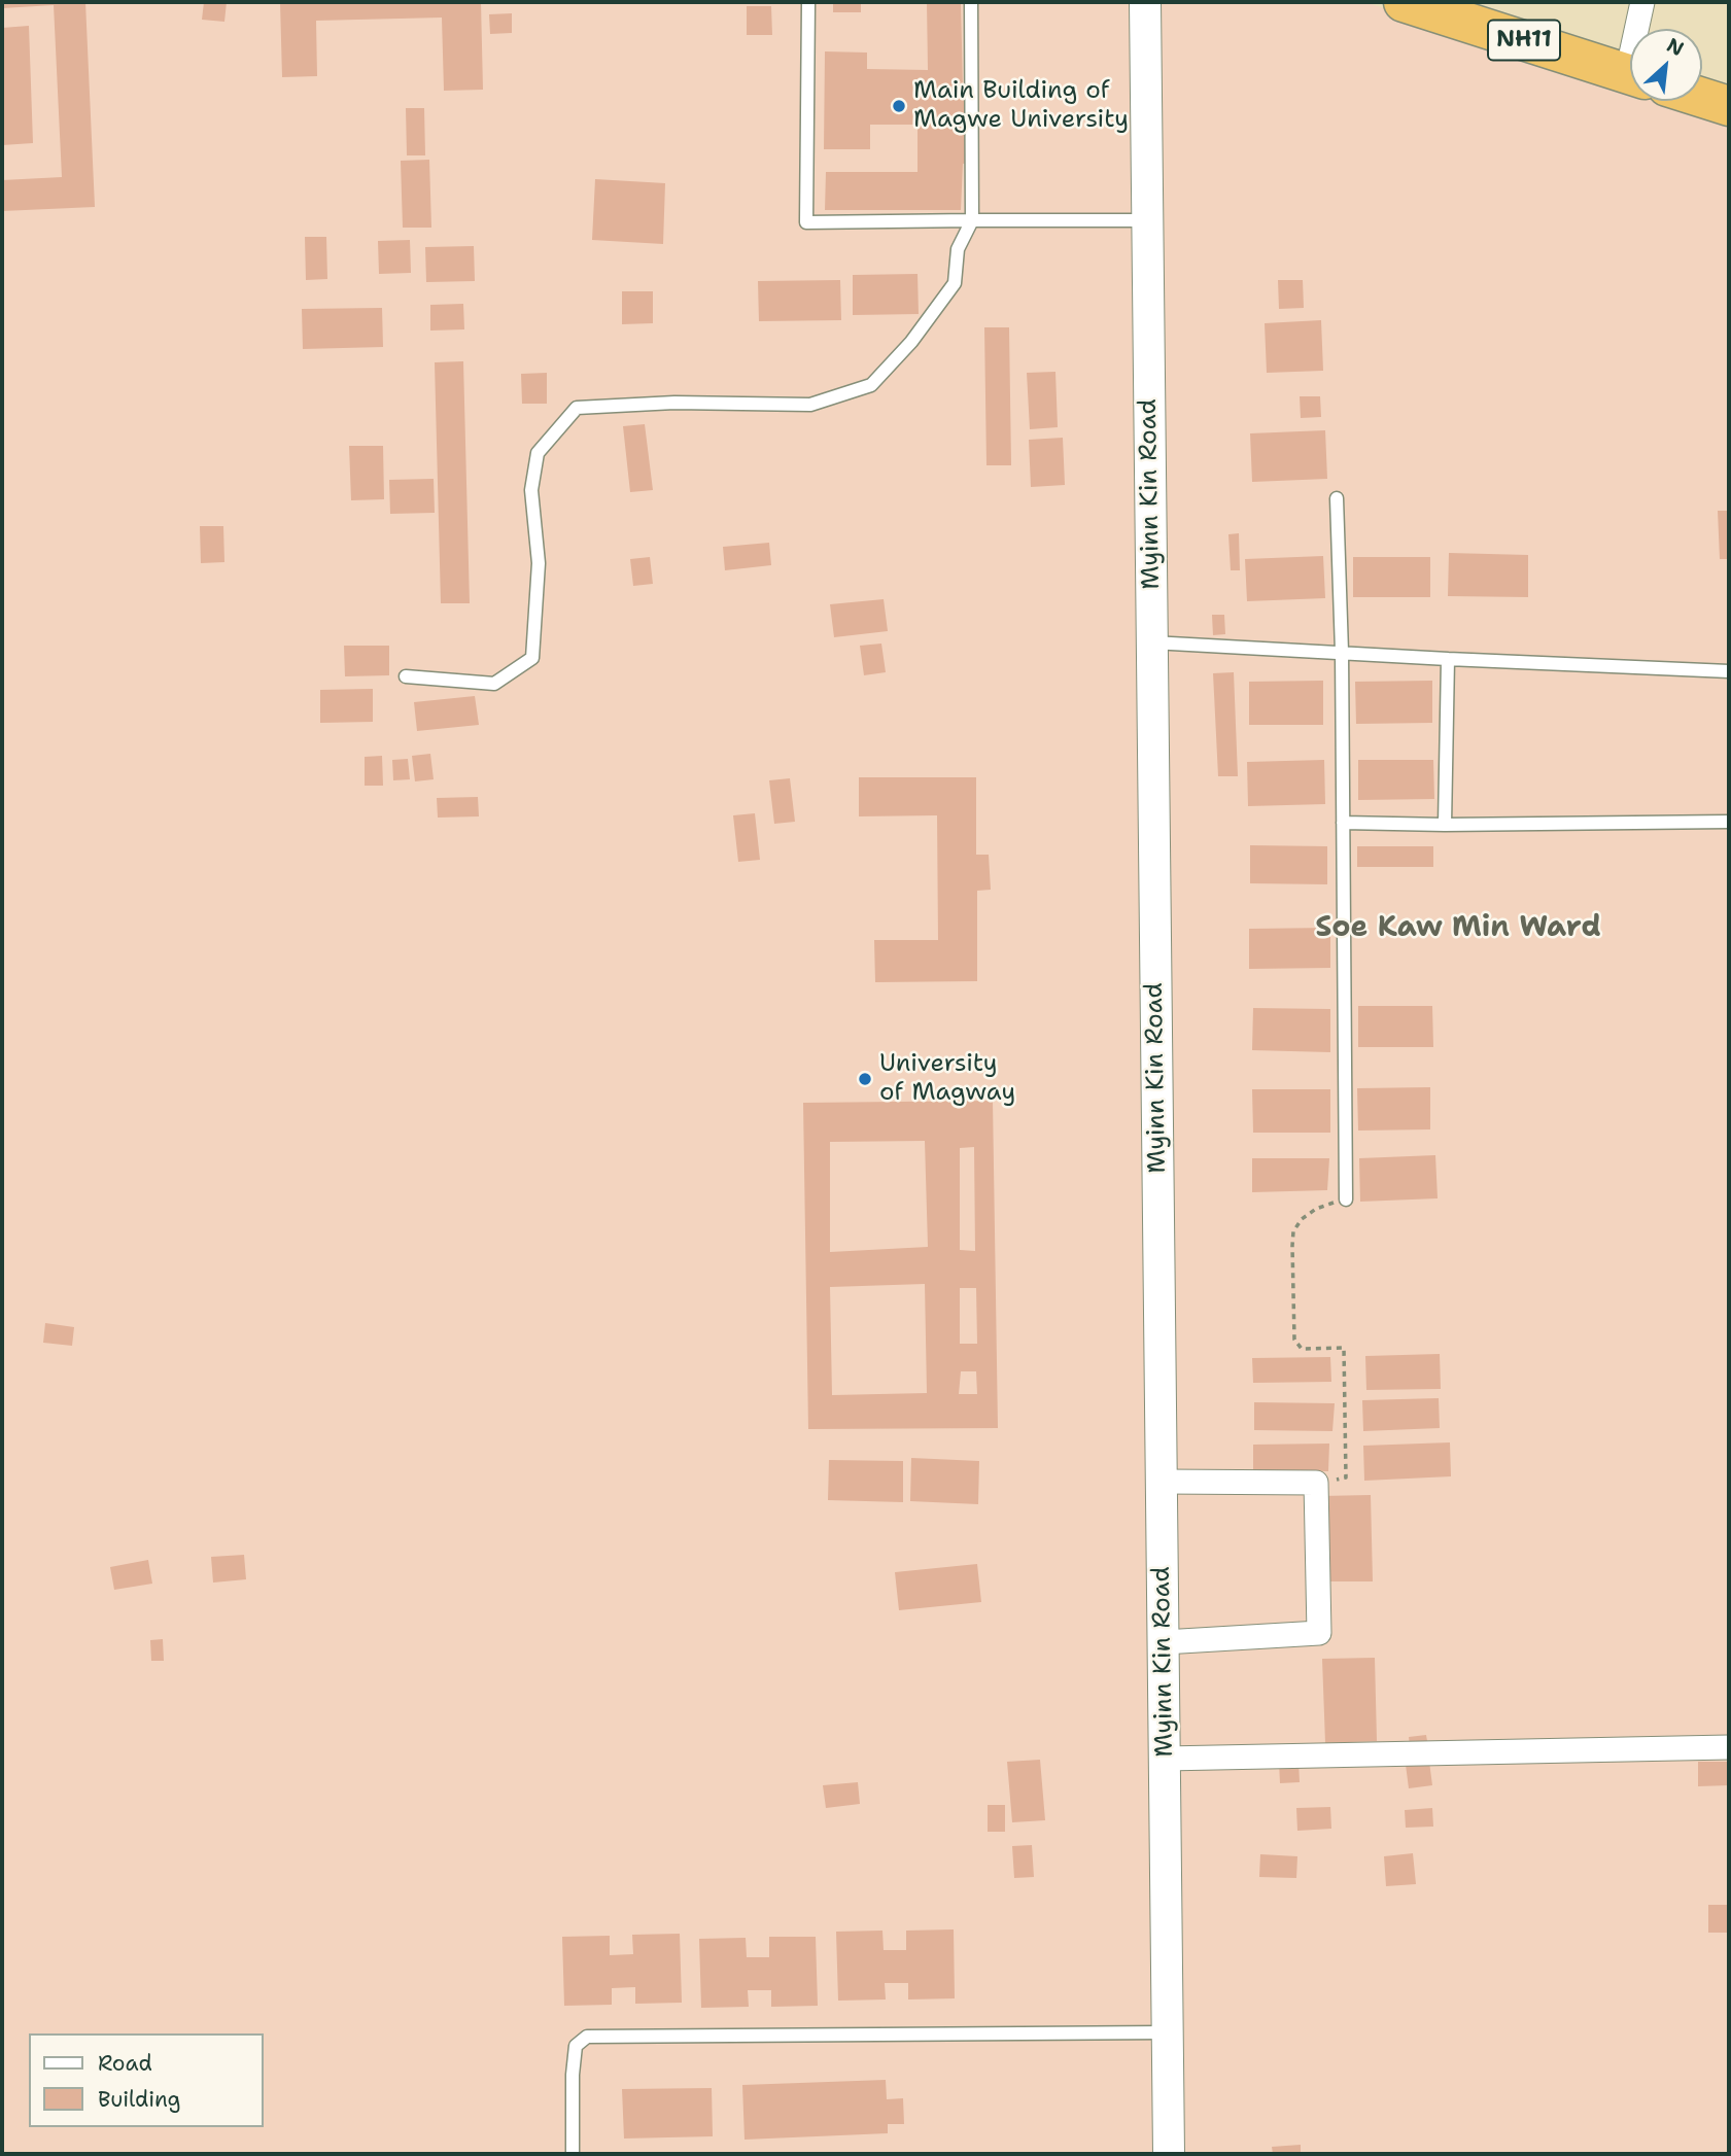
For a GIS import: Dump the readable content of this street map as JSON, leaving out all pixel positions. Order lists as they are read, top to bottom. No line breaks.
{"streets":{"highway":["NH11"],"street":["Myinn Kin Road"]},"districts":["Soe Kaw Min Ward"],"places":["Main Building of Magwe University","University of Magway"],"legend":["Road","Building"],"north":"top right"}
